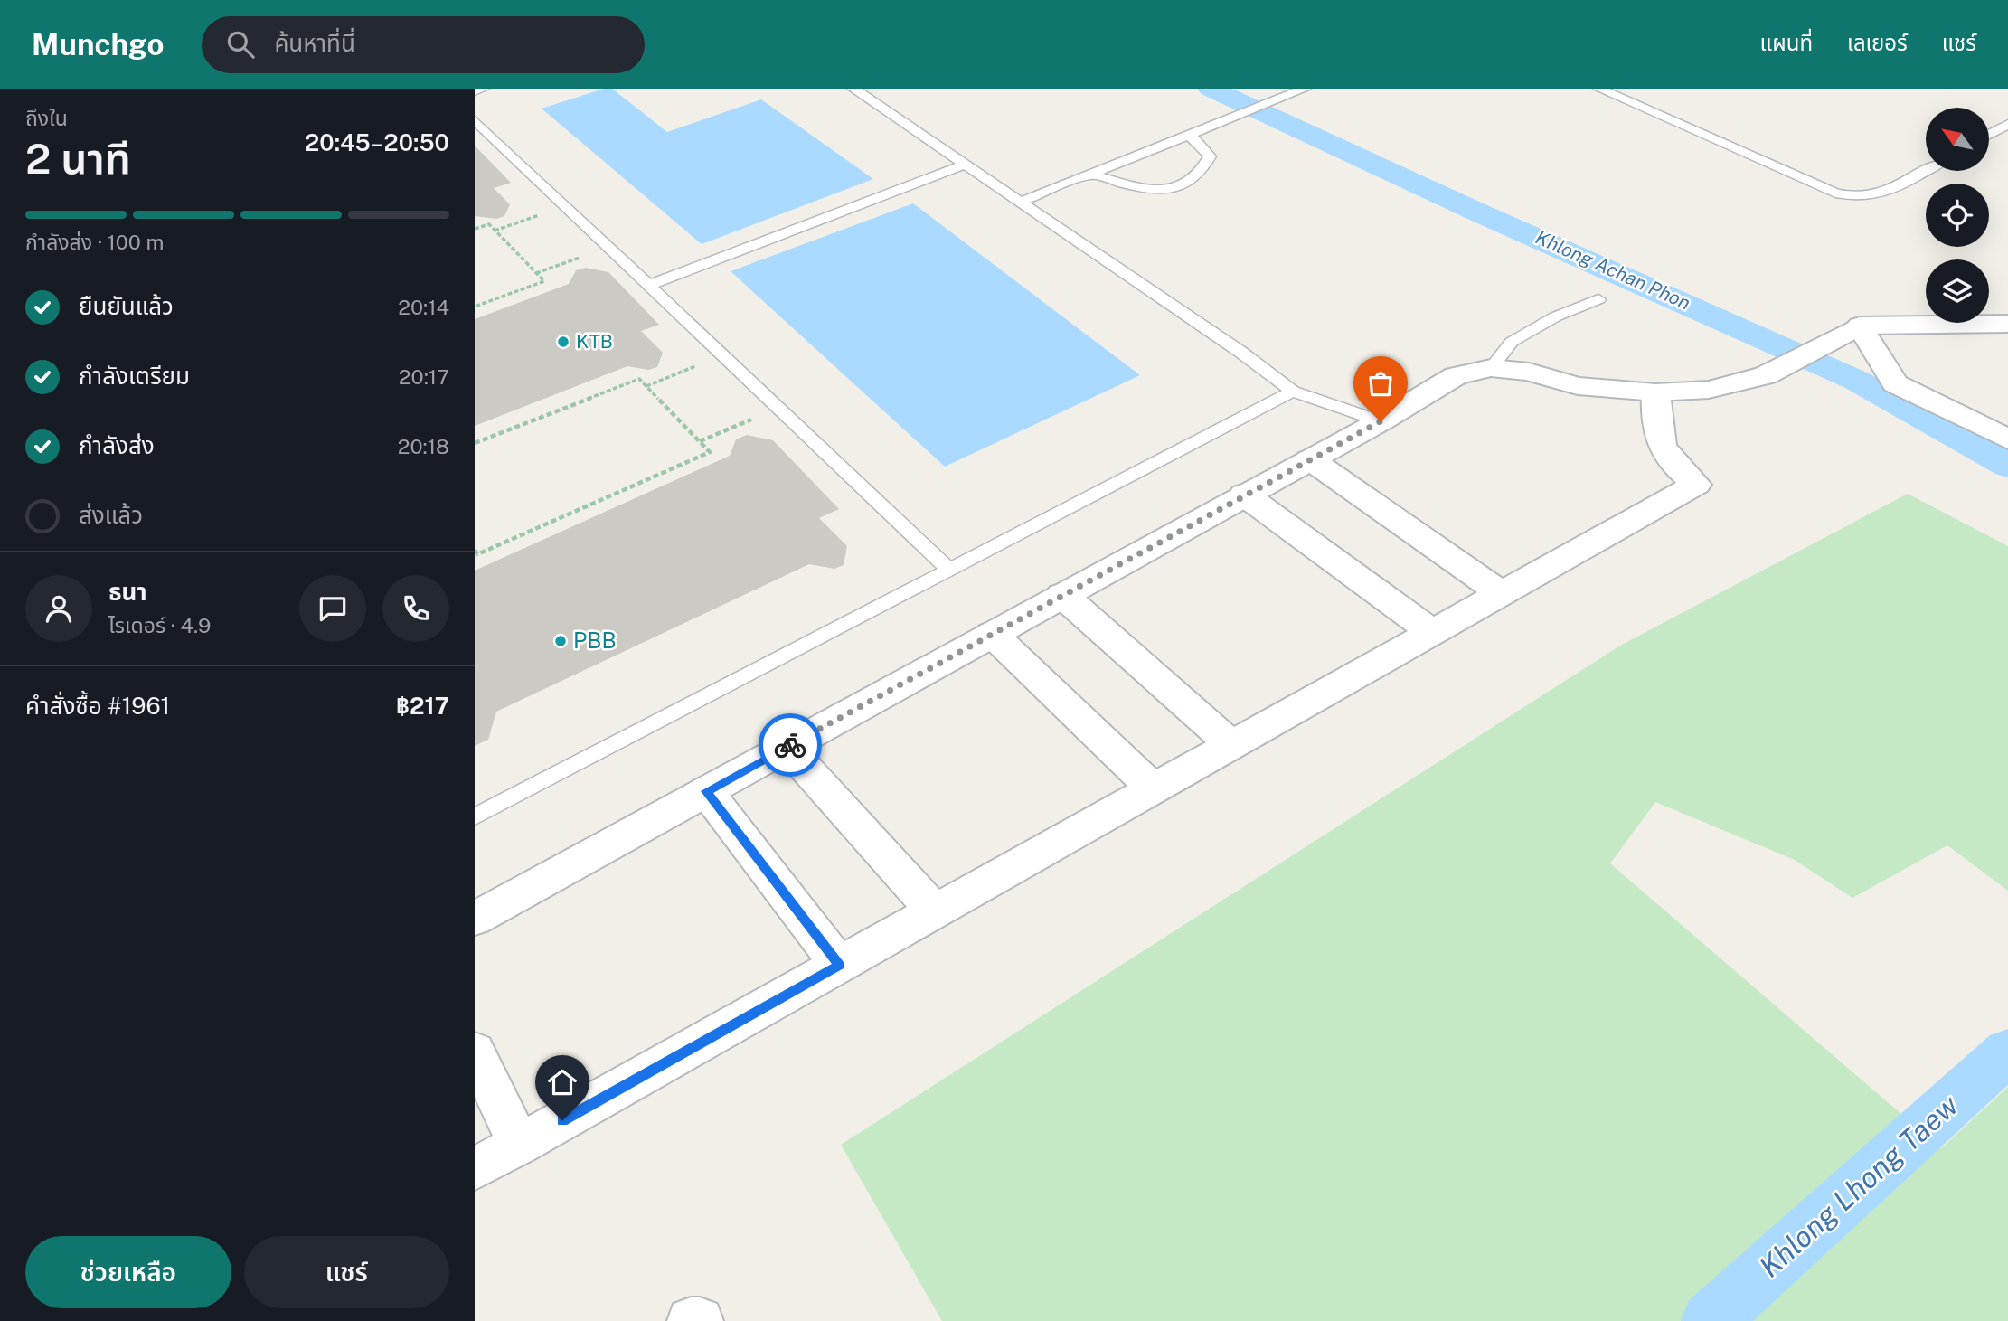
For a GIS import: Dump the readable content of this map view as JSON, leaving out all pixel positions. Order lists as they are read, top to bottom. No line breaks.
{"water":["Khlong Achan Phon","Khlong Lhong Taew"],"places":["KTB","PBB"],"north":"top left","page":{"header":"Munchgo","search":"ค้นหาที่นี่","nav":["แผนที่","เลเยอร์","แชร์"],"heading":["2 นาที","ถึงใน","20:45–20:50"],"panel":["ธนา","ไรเดอร์ · 4.9","คำสั่งซื้อ #1961","฿217"],"bar":"กำลังส่ง · 100 m","list":[["ยืนยันแล้ว","20:14"],["กำลังเตรียม","20:17"],["กำลังส่ง","20:18"],"ส่งแล้ว"],"buttons":["ช่วยเหลือ","แชร์"]}}
